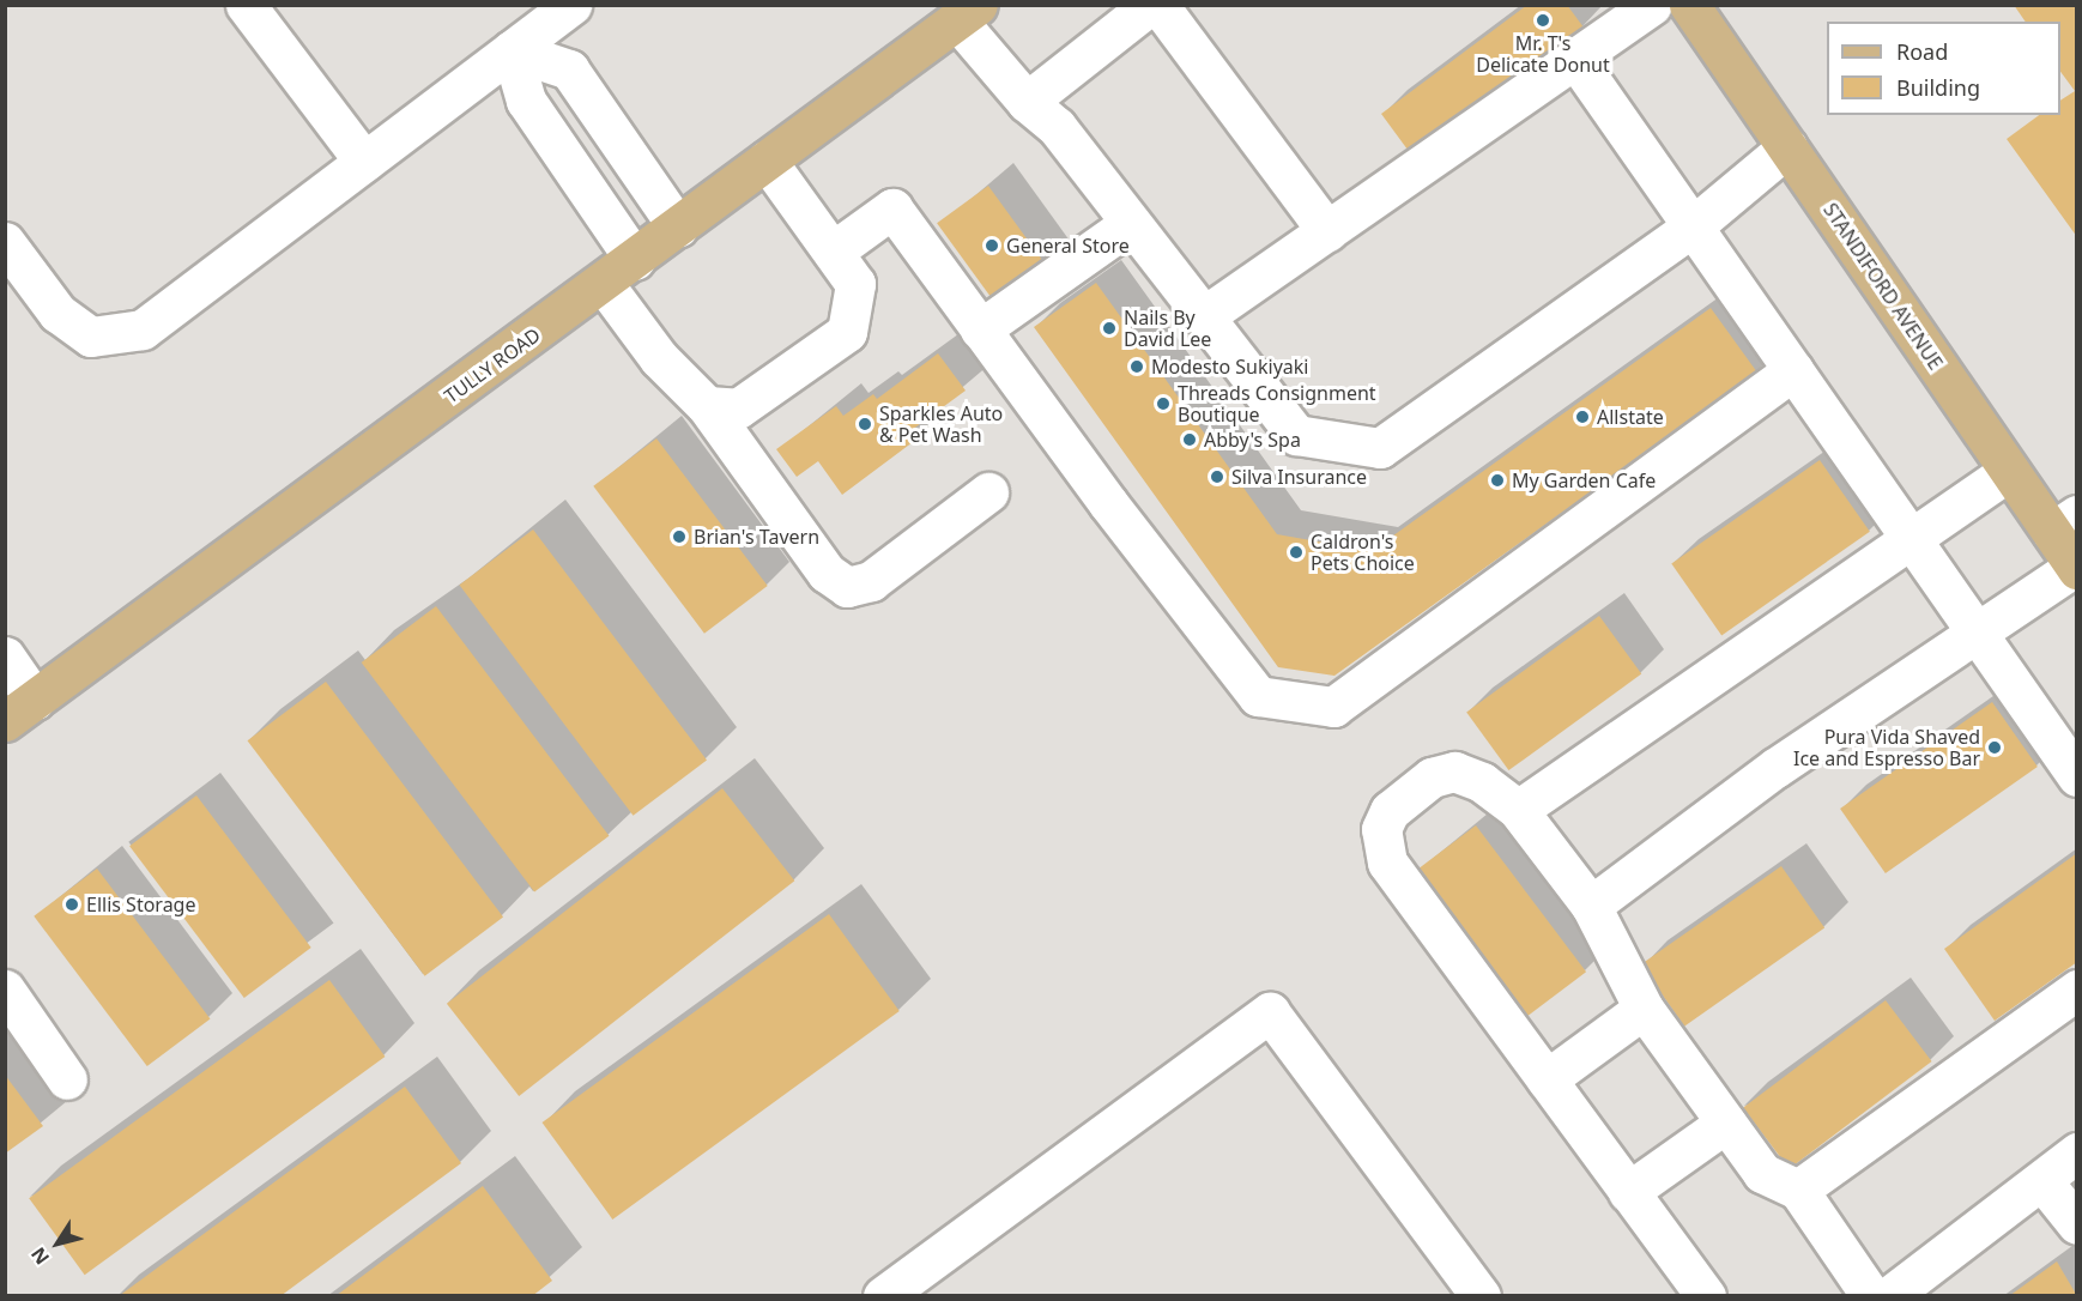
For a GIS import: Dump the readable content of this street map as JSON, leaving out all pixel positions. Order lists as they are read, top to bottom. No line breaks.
{"streets":{"main road":["STANDIFORD AVENUE","TULLY ROAD"]},"places":["Mr. T's Delicate Donut","General Store","Nails By David Lee","Modesto Sukiyaki","Threads Consignment Boutique","Allstate","Sparkles Auto & Pet Wash","Abby's Spa","Silva Insurance","My Garden Cafe","Brian's Tavern","Caldron's Pets Choice","Pura Vida Shaved Ice and Espresso Bar","Ellis Storage"],"legend":["Road","Building"],"north":"bottom left"}
